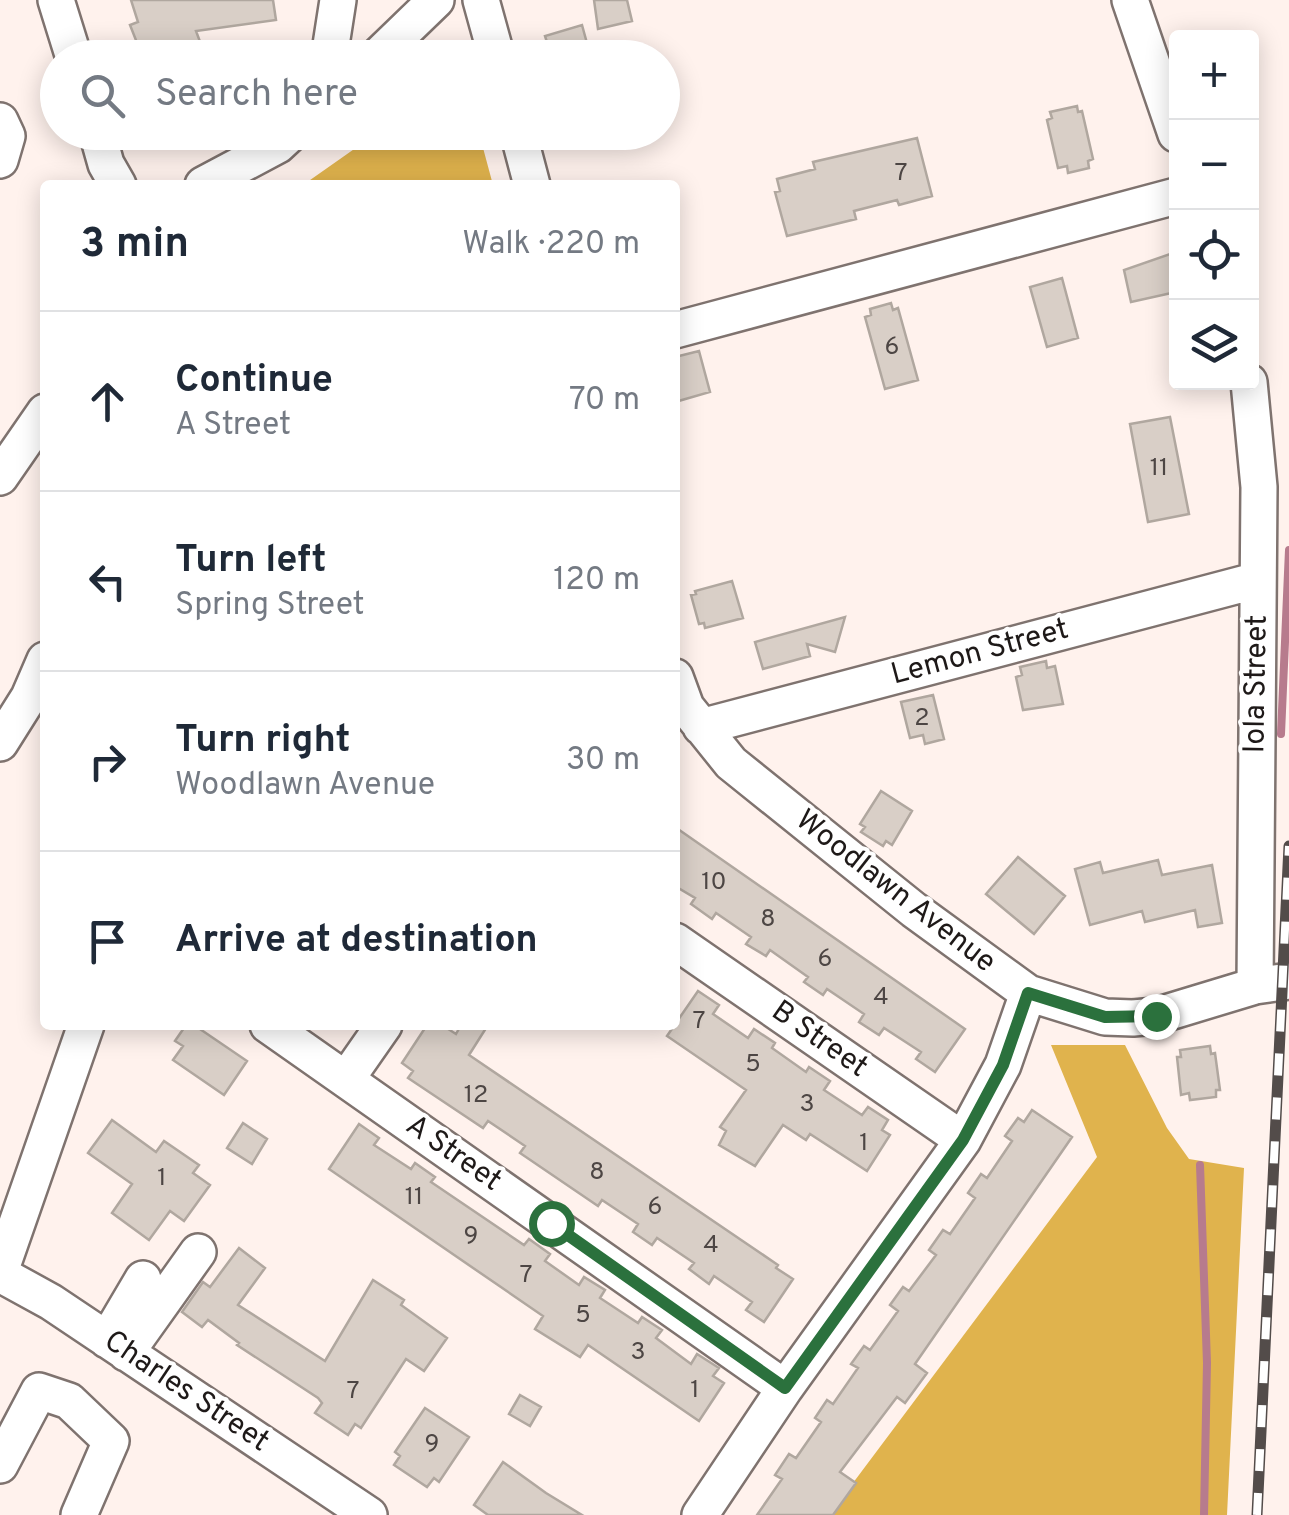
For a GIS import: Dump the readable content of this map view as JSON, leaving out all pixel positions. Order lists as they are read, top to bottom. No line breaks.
{"streets":{"street":["Lemon Street","Iola Street","Woodlawn Avenue","B Street","A Street","Charles Street"]},"crossings":[["Lemon Street","Iola Street"],["Lemon Street","Woodlawn Avenue"],["Iola Street","Woodlawn Avenue"]],"house_numbers":["7","6","11","2","10","8","6","4","7","5","12","3","1","8","1","11","6","9","4","7","5","3","1","7","9"],"page":{"map_buttons":["+","−"],"search":"Search here","heading":["3 min","Walk · 220 m"],"list":[["Continue","A Street","70 m"],["Turn left","Spring Street","120 m"],["Turn right","Woodlawn Avenue","30 m"],"Arrive at destination"]}}
